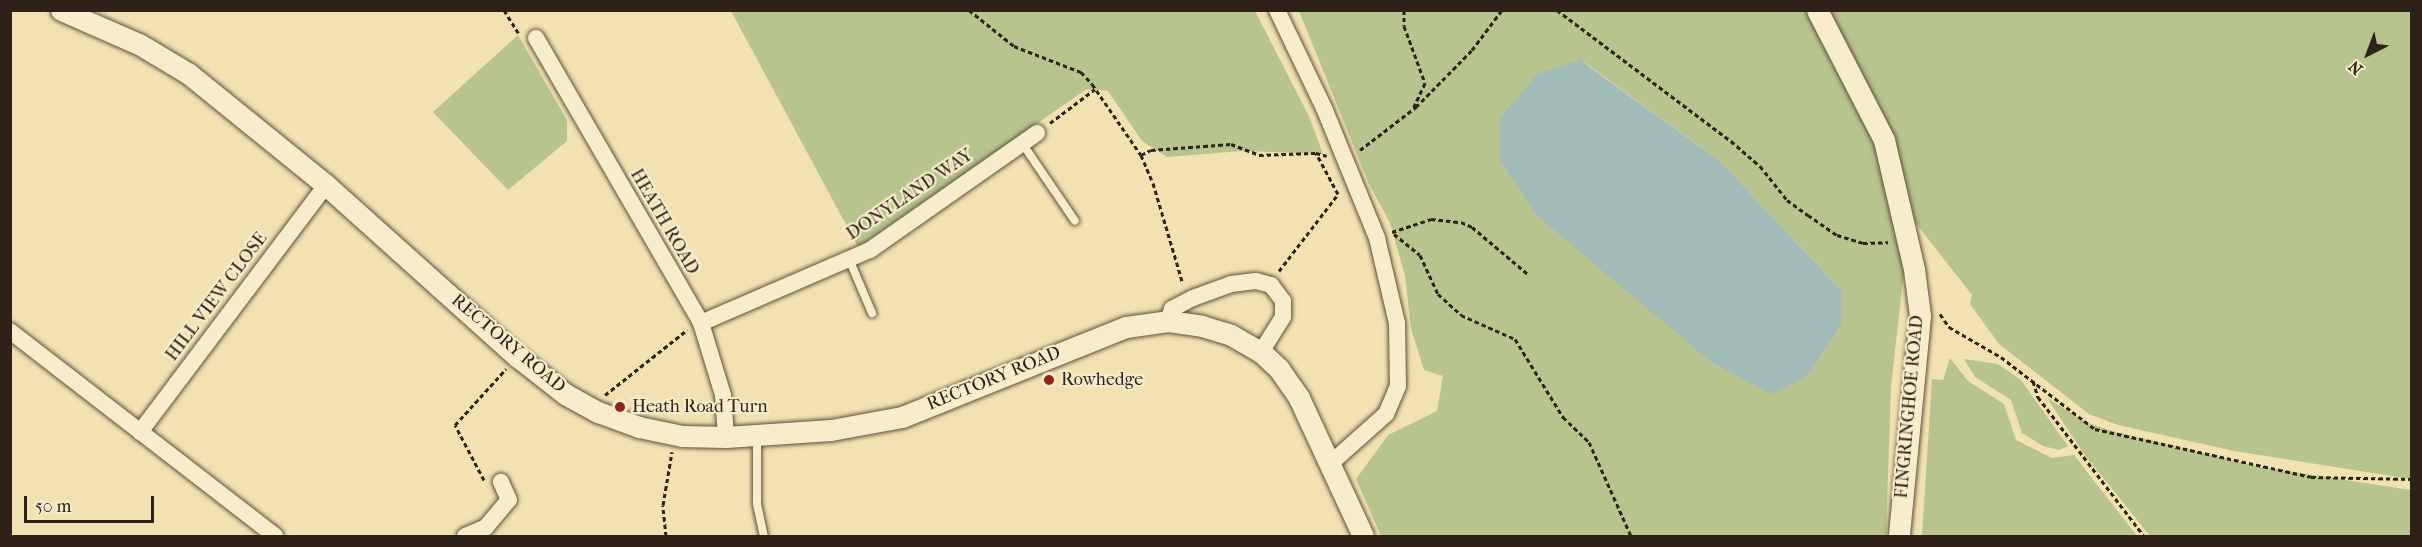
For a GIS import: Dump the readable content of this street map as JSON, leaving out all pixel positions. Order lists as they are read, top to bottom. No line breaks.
{"streets":{"street":["DONYLAND WAY","HEATH ROAD","HILL VIEW CLOSE","RECTORY ROAD","FINGRINGHOE ROAD"]},"crossings":[["DONYLAND WAY","HEATH ROAD"],["HEATH ROAD","RECTORY ROAD"],["HILL VIEW CLOSE","RECTORY ROAD"]],"places":["Rowhedge","Heath Road Turn"],"scale_bar":"50 m","north":"bottom left"}
